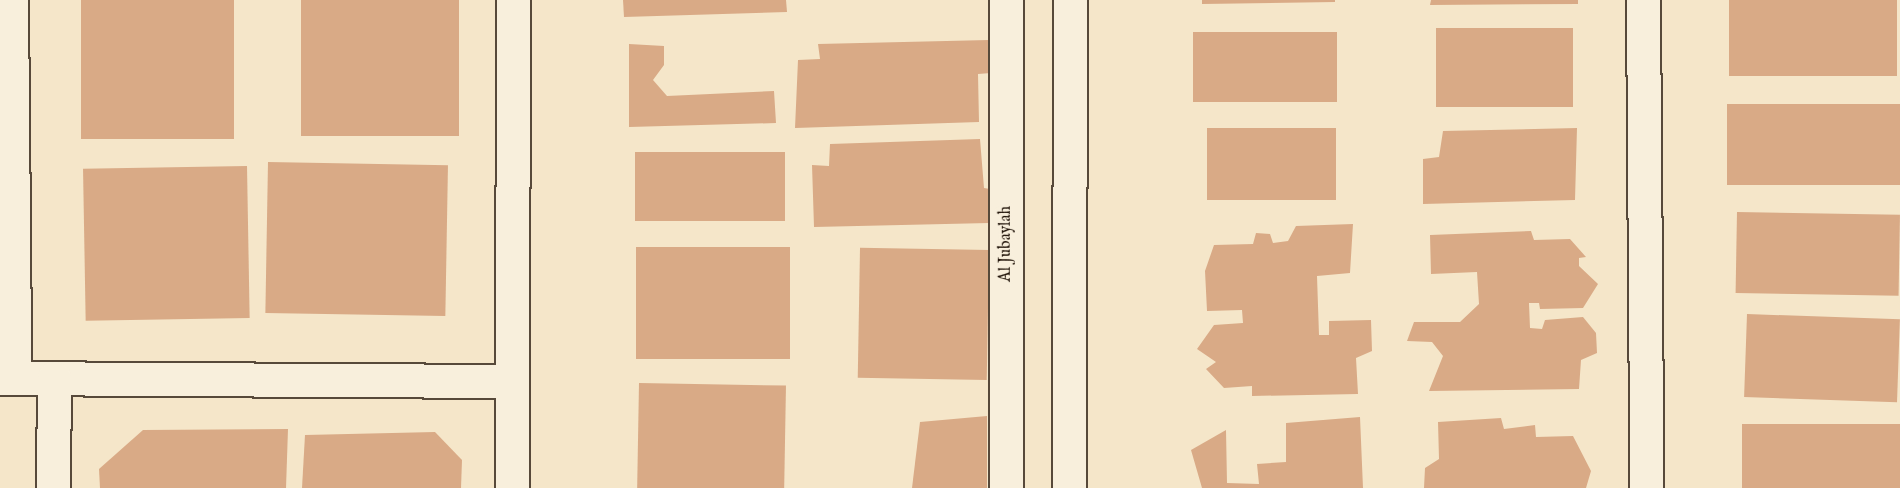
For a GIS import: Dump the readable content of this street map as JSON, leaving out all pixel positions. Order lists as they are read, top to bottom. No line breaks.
{"streets":{"street":["Al Jubaylah"]}}
